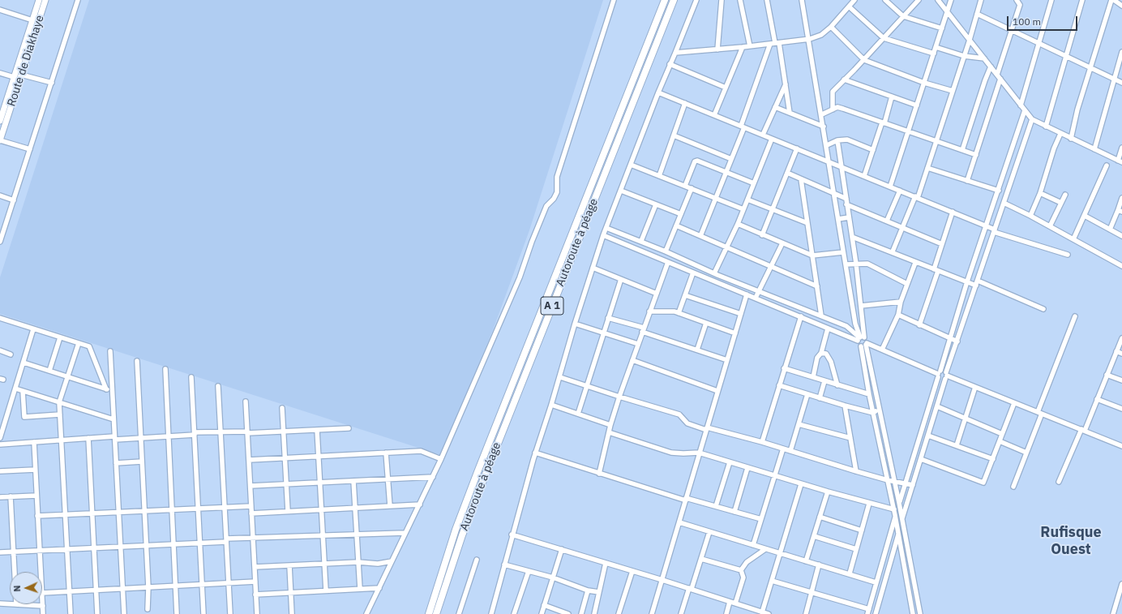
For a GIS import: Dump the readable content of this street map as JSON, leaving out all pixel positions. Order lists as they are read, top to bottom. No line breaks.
{"streets":{"highway":["Autoroute à péage","A 1"],"main road":["Route de Diakhaye"]},"districts":["Rufisque Ouest"],"scale_bar":"100 m","north":"left"}
